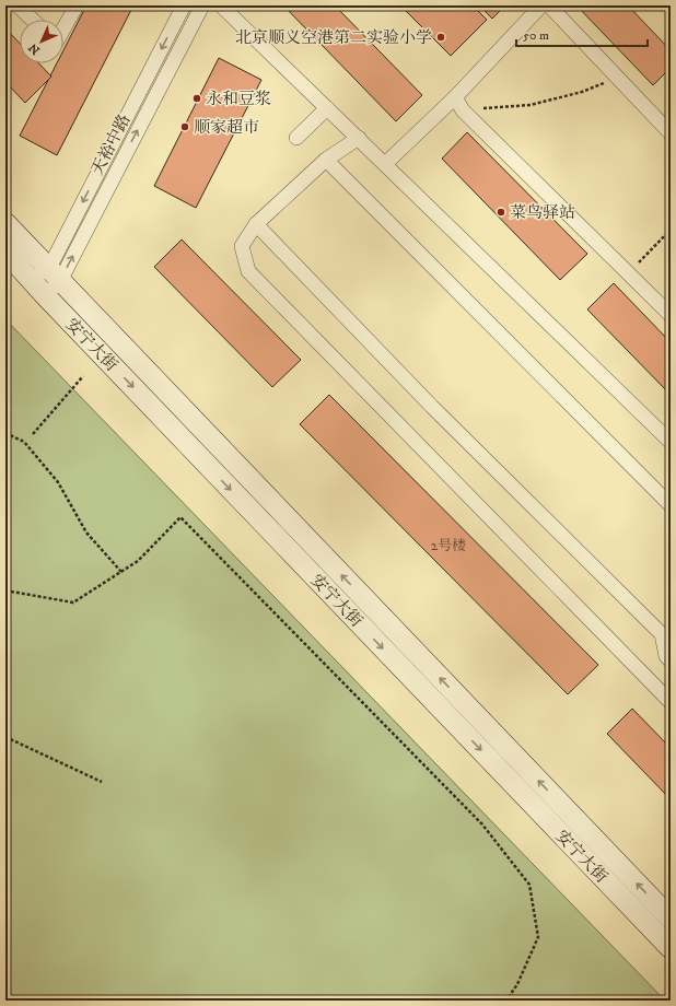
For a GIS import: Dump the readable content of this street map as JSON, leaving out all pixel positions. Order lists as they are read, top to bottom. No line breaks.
{"streets":{"main road":["安宁大街"],"street":["天裕中路"]},"crossings":[["天裕中路","安宁大街"]],"places":["北京顺义空港第二实验小学","永和豆浆","顺家超市","菜鸟驿站"],"house_numbers":["2号楼"],"scale_bar":"50 m","north":"bottom left"}
